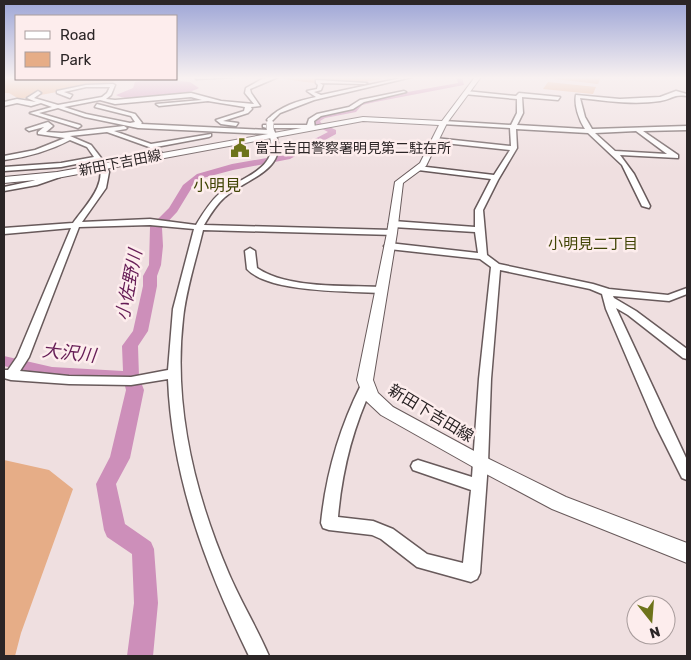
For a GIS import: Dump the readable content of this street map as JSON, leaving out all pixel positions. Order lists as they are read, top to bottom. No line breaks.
{"streets":{"main road":["新田下吉田線"]},"districts":["小明見","小明見二丁目"],"water":["小佐野川","大沢川"],"places":{"public building":["富士吉田警察署明見第二駐在所"]},"legend":["Road","Park"],"north":"bottom"}
